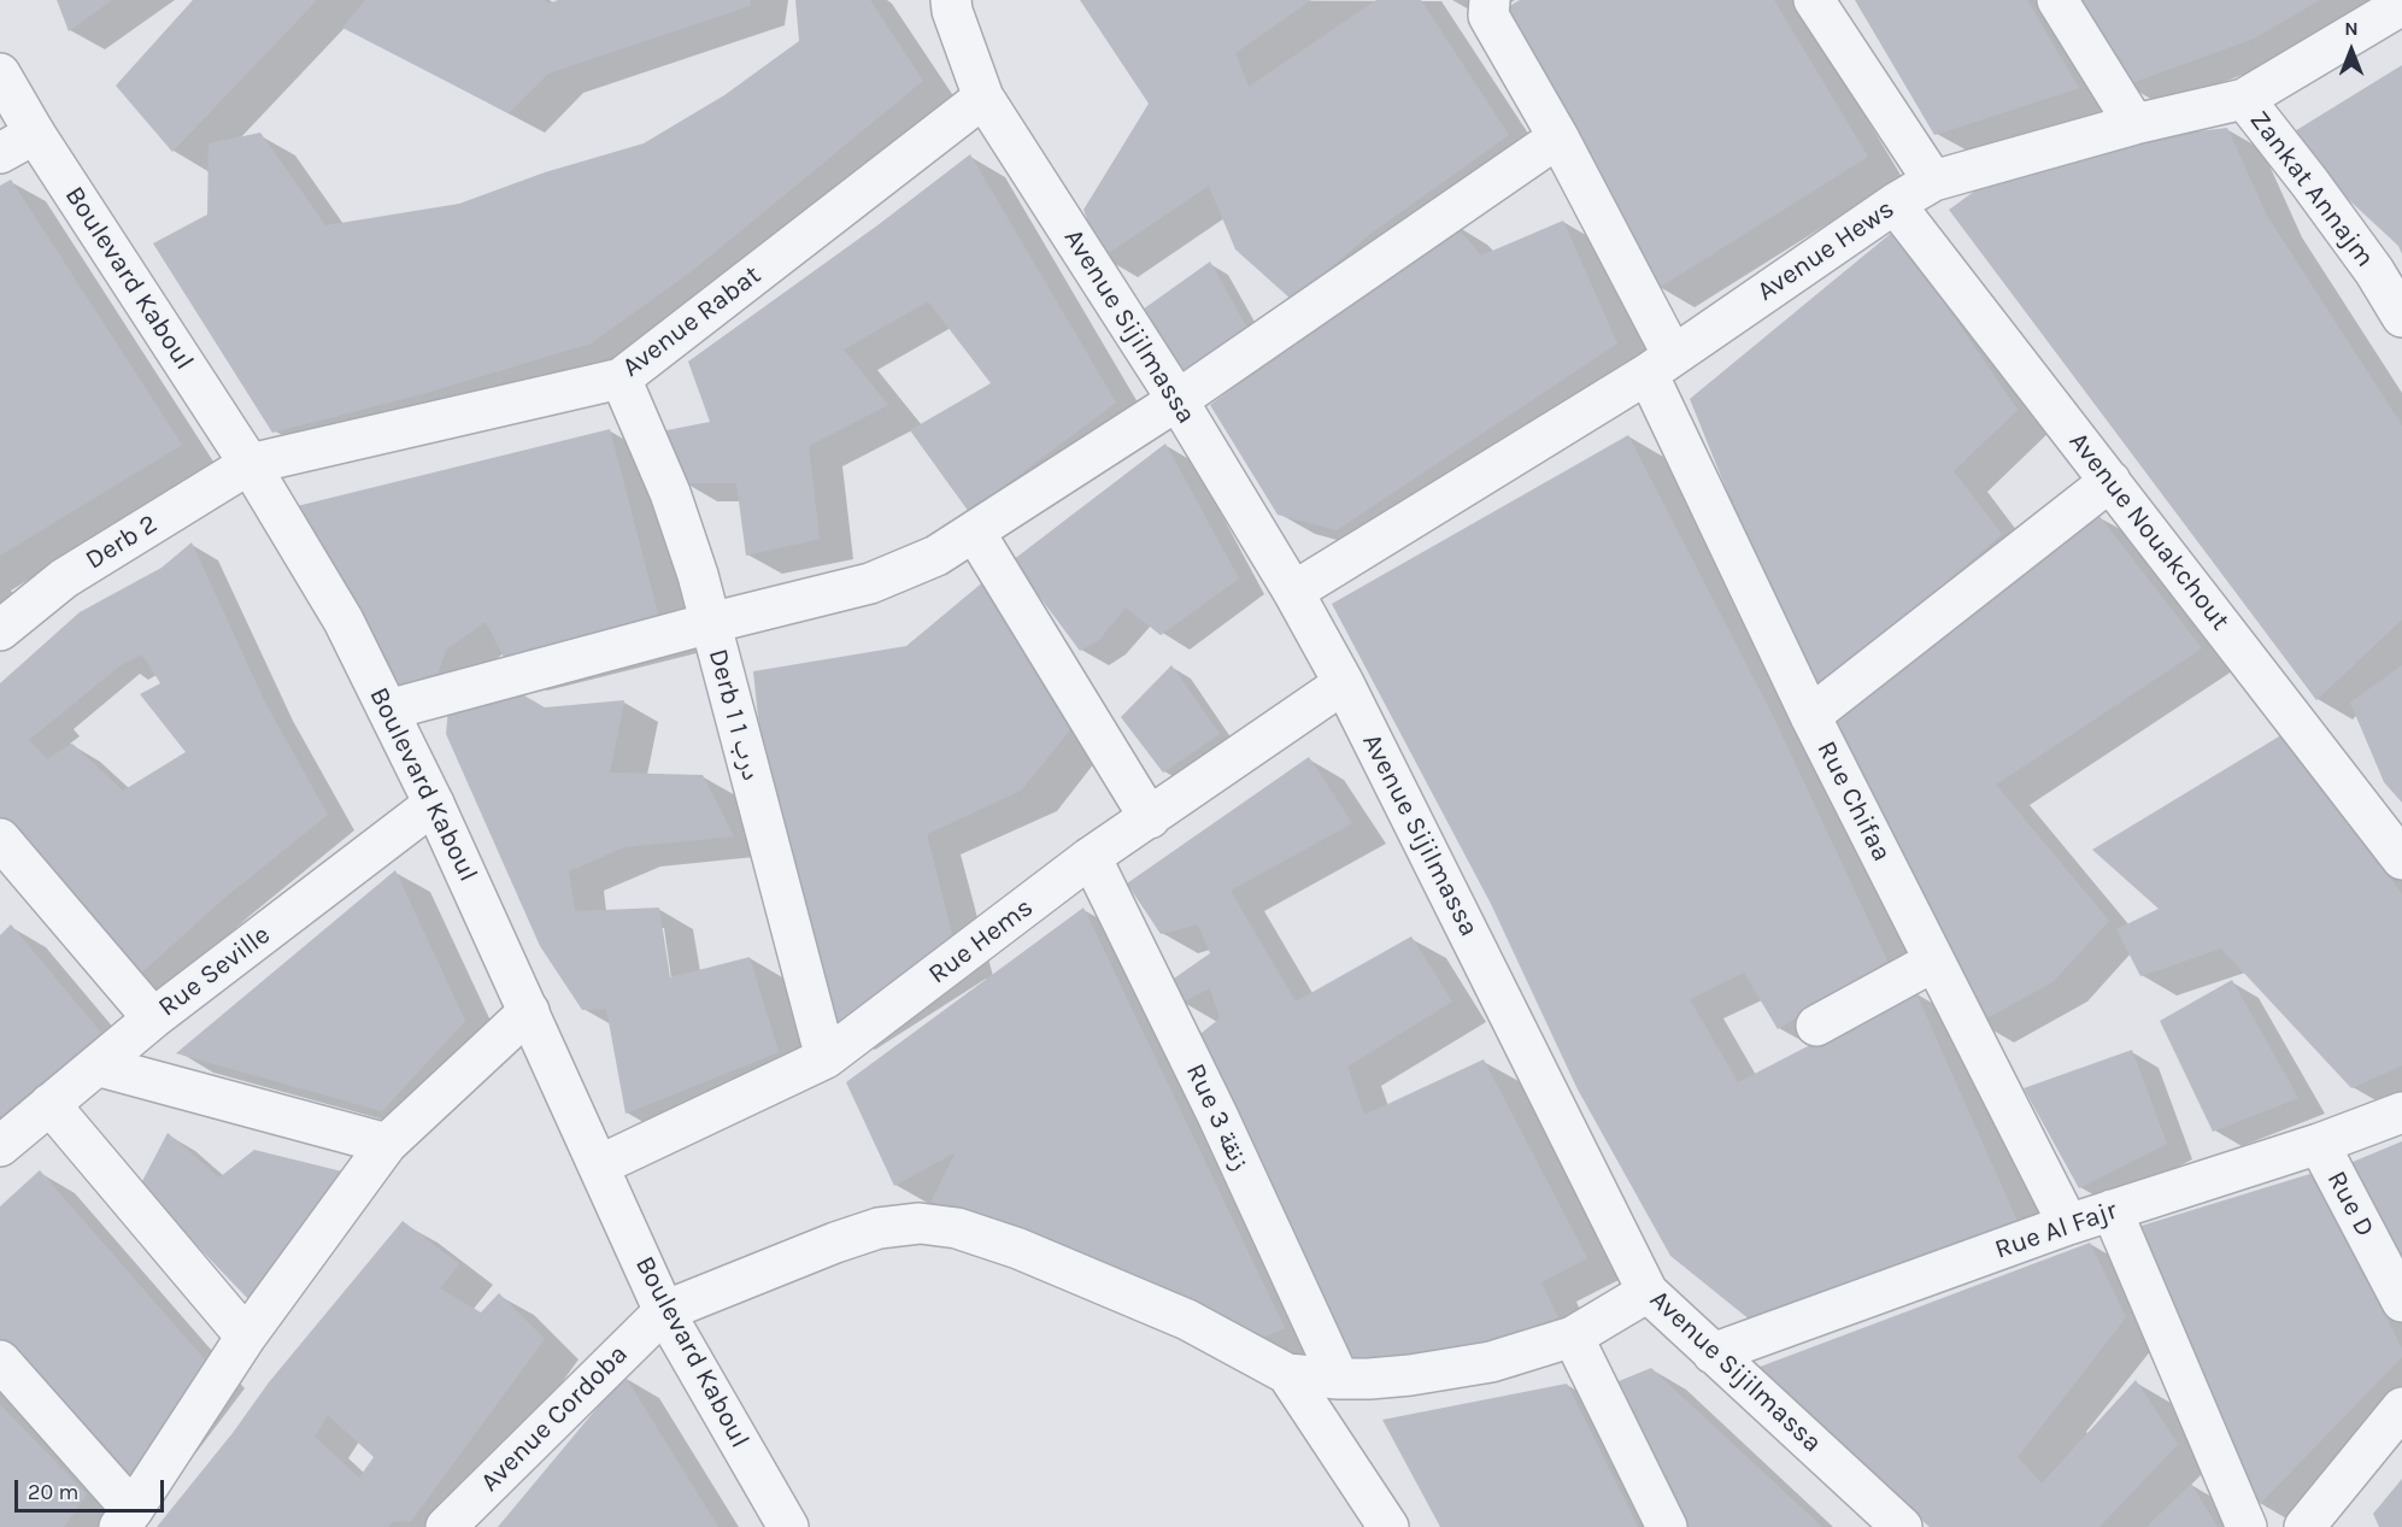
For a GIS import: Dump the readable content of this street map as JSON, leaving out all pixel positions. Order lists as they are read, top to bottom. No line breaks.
{"streets":{"street":["Zankat Annajm","Avenue Hews","Boulevard Kaboul","Avenue Rabat","Avenue Sijilmassa","Avenue Nouakchout","Derb 2","Derb 1 درب 1","Rue Chifaa","Rue Hems","Rue Seville","Rue 3 زنقة","Rue D","Rue Al Fajr","Avenue Cordoba"]},"crossings":[["Zankat Annajm","Avenue Hews"],["Avenue Hews","Avenue Sijilmassa"],["Avenue Hews","Avenue Nouakchout"],["Avenue Hews","Rue Chifaa"],["Boulevard Kaboul","Avenue Rabat"],["Boulevard Kaboul","Derb 2"],["Boulevard Kaboul","Rue Hems"],["Boulevard Kaboul","Rue Seville"],["Boulevard Kaboul","Avenue Cordoba"],["Avenue Rabat","Avenue Sijilmassa"],["Avenue Rabat","Derb 2"],["Avenue Rabat","Derb 1 درب 1"],["Avenue Sijilmassa","Rue Hems"],["Avenue Sijilmassa","Rue Al Fajr"],["Derb 1 درب 1","Rue Hems"],["Rue Chifaa","Rue Al Fajr"],["Rue Hems","Rue 3 زنقة"],["Rue D","Rue Al Fajr"]],"scale_bar":"20 m","north":"top"}
